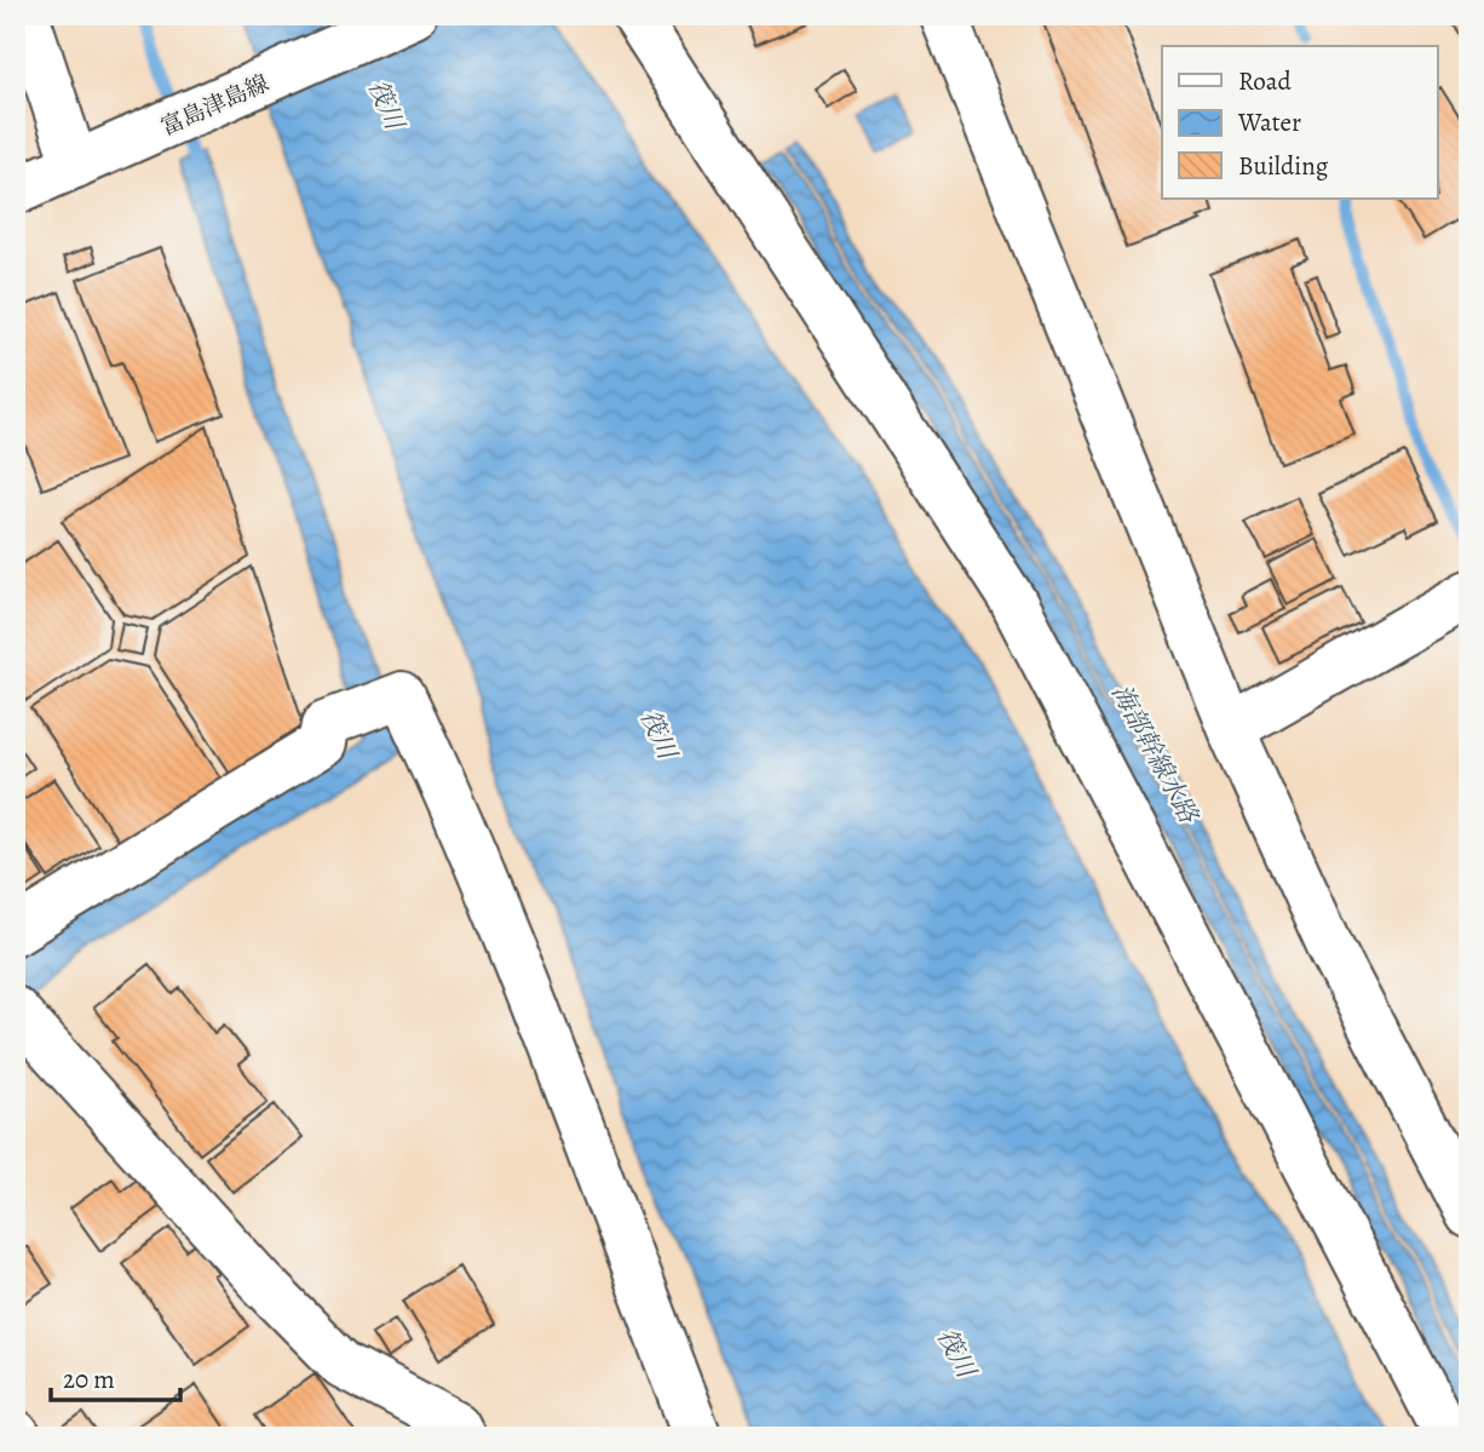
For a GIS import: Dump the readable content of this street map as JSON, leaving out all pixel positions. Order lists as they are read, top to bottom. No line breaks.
{"streets":{"street":["富島津島線"]},"water":["筏川","海部幹線水路"],"legend":["Road","Water","Building"],"scale_bar":"20 m"}
